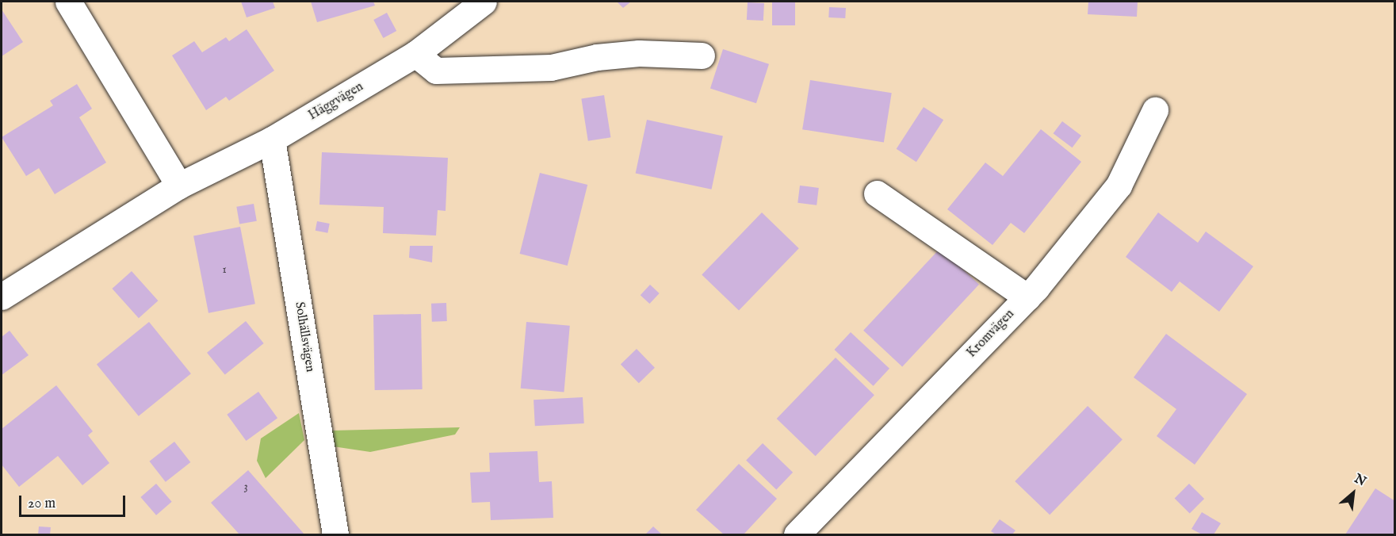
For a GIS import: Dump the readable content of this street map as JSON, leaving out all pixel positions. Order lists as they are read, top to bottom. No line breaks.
{"streets":{"street":["Häggvägen","Kromvägen","Solhällsvägen"]},"crossings":[["Häggvägen","Solhällsvägen"]],"house_numbers":["1","3"],"scale_bar":"20 m","north":"top right"}
